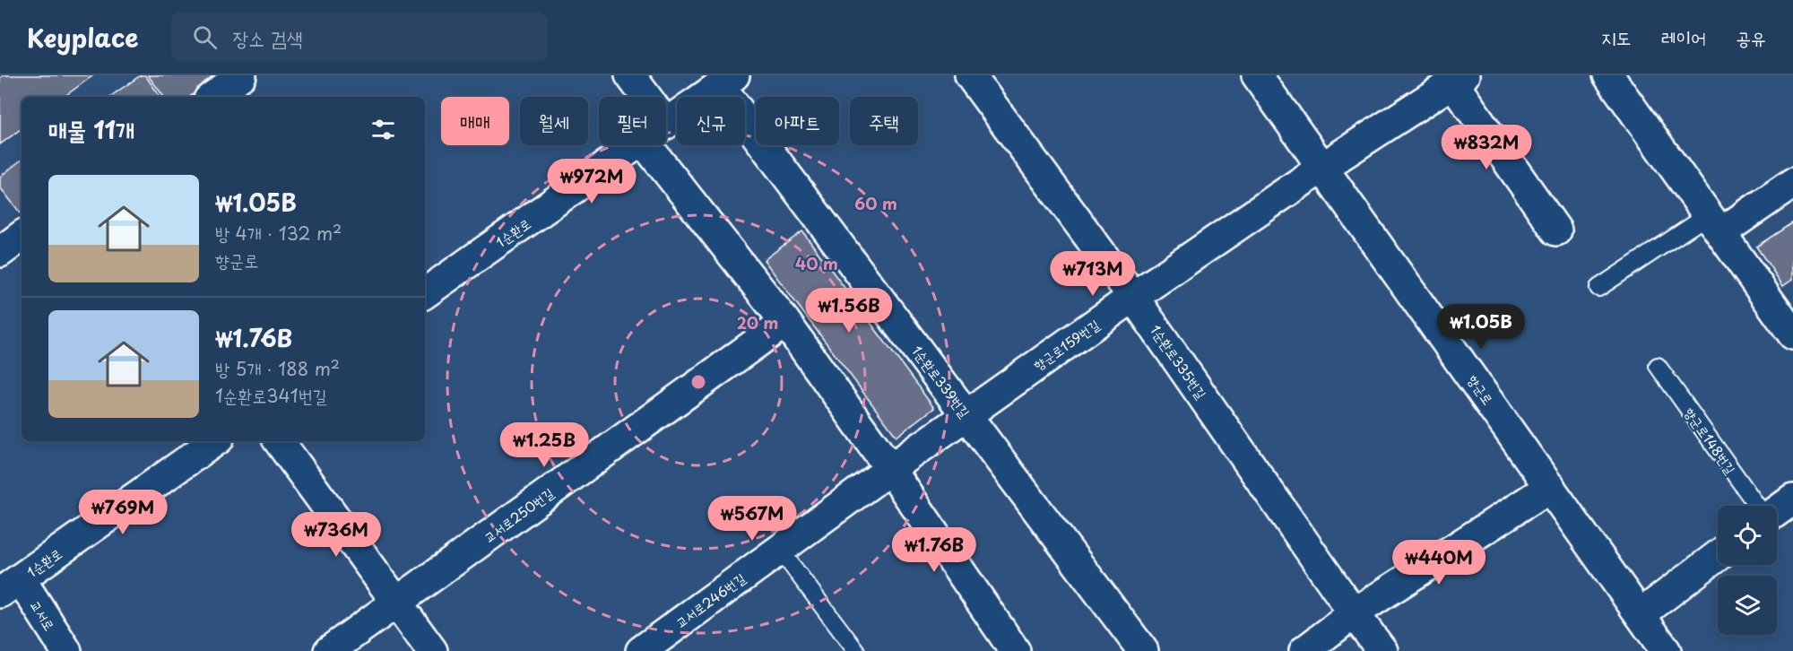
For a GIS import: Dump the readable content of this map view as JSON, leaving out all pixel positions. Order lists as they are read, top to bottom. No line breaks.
{"streets":{"street":["1순환로","향군로159번길","1순환로335번길","1순환로339번길","향군로","교서로250번길","교서로246번길","교서로"],"lane":["향군로148번길"]},"crossings":[["1순환로","1순환로339번길"],["1순환로","교서로"],["향군로159번길","1순환로335번길"],["향군로159번길","1순환로339번길"],["향군로159번길","향군로"],["향군로159번길","교서로246번길"]],"page":{"header":"Keyplace","search":"장소 검색","nav":["지도","레이어","공유"],"chip":["매매","월세","필터","신규","아파트","주택"],"heading":"매물 11개","price":["₩832M","₩972M","₩713M","₩1.56B","₩1.05B","₩1.25B","₩769M","₩567M","₩736M","₩1.76B","₩440M"],"list":[{"name":"₩1.05B","note":"방 4개 · 132 m² · 향군로"},{"name":"₩1.76B","note":"방 5개 · 188 m² · 1순환로341번길"}]},"rings":["60 m","40 m","20 m"]}
